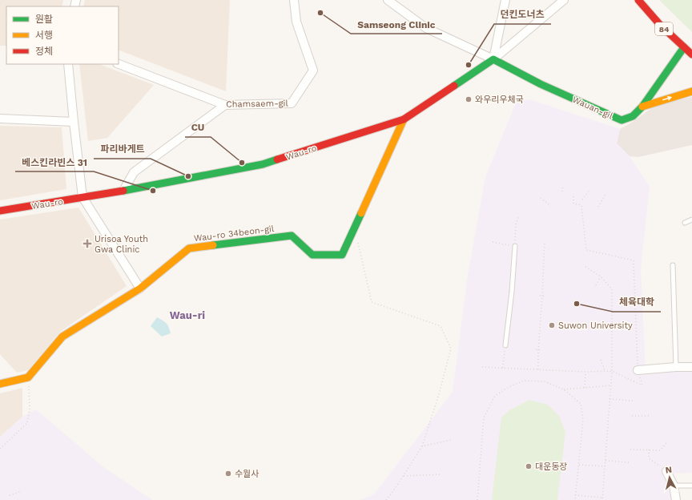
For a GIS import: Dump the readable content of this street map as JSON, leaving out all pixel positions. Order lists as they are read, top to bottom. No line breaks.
{"streets":{"street":["84","Chamsaem-gil","Wauan-gil","Wau-ro","Wau-ro 34beon-gil"]},"crossings":[["84","Wauan-gil"],["Wauan-gil","Wau-ro"],["Wau-ro","Wau-ro 34beon-gil"]],"districts":["Wau-ri"],"places":{"other":["Samseong Clinic","던킨도너츠","와우리우체국","CU","파리바게트","베스킨라빈스 31","체육대학","Suwon University","대운동장","수월사"],"health":["Urisoa Youth Gwa Clinic"]},"legend":["원활","서행","정체"],"north":"top"}
